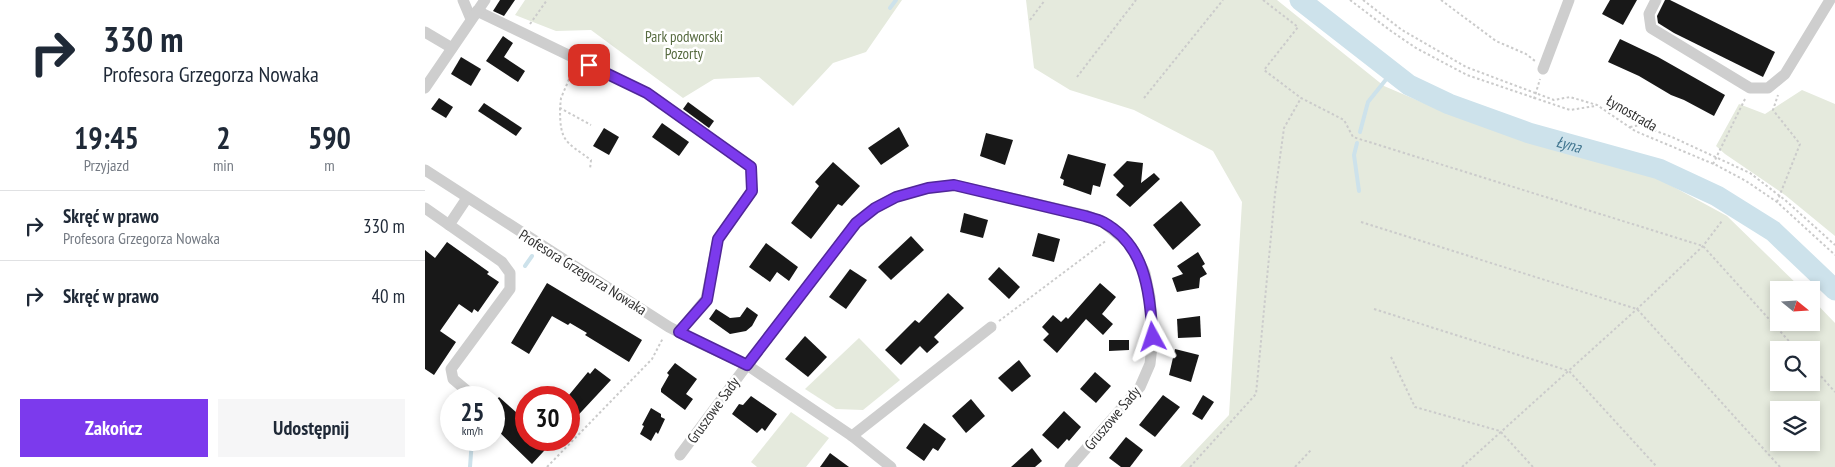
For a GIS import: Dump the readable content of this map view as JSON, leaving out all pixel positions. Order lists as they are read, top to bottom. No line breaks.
{"streets":{"street":["Profesora Grzegorza Nowaka","Gruszowe Sady"],"path":["Łynostrada"]},"crossings":[["Profesora Grzegorza Nowaka","Gruszowe Sady"]],"water":["Łyna"],"parks":["Park podworski Pozorty"],"north":"right","page":{"turn":["330 m","Profesora Grzegorza Nowaka"],"eta":["19:45","Przyjazd","2","min","590","m"],"list":[{"name":"Skręć w prawo","note":"Profesora Grzegorza Nowaka","value":"330 m"},{"name":"Skręć w prawo","value":"40 m"}],"speed":"25 km/h","limit":"30","buttons":["Zakończ","Udostępnij"]}}
